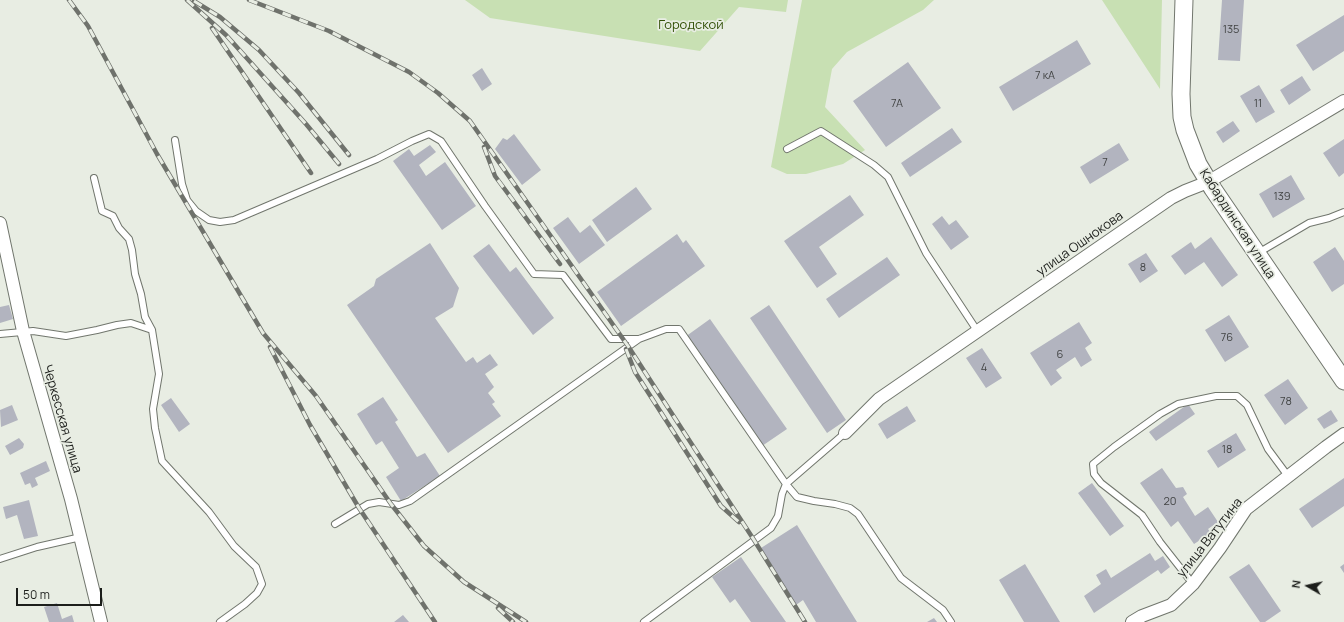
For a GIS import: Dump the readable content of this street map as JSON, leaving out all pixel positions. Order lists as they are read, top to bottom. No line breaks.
{"streets":{"main road":["Кабардинская улица"],"street":["улица Ошнокова","Черкесская улица","улица Ватутина"]},"crossings":[["Кабардинская улица","улица Ошнокова"]],"parks":["Городской"],"house_numbers":["135","7 кА","7А","11","7","139","8","76","6","4","78","18","20"],"scale_bar":"50 m","north":"left"}
